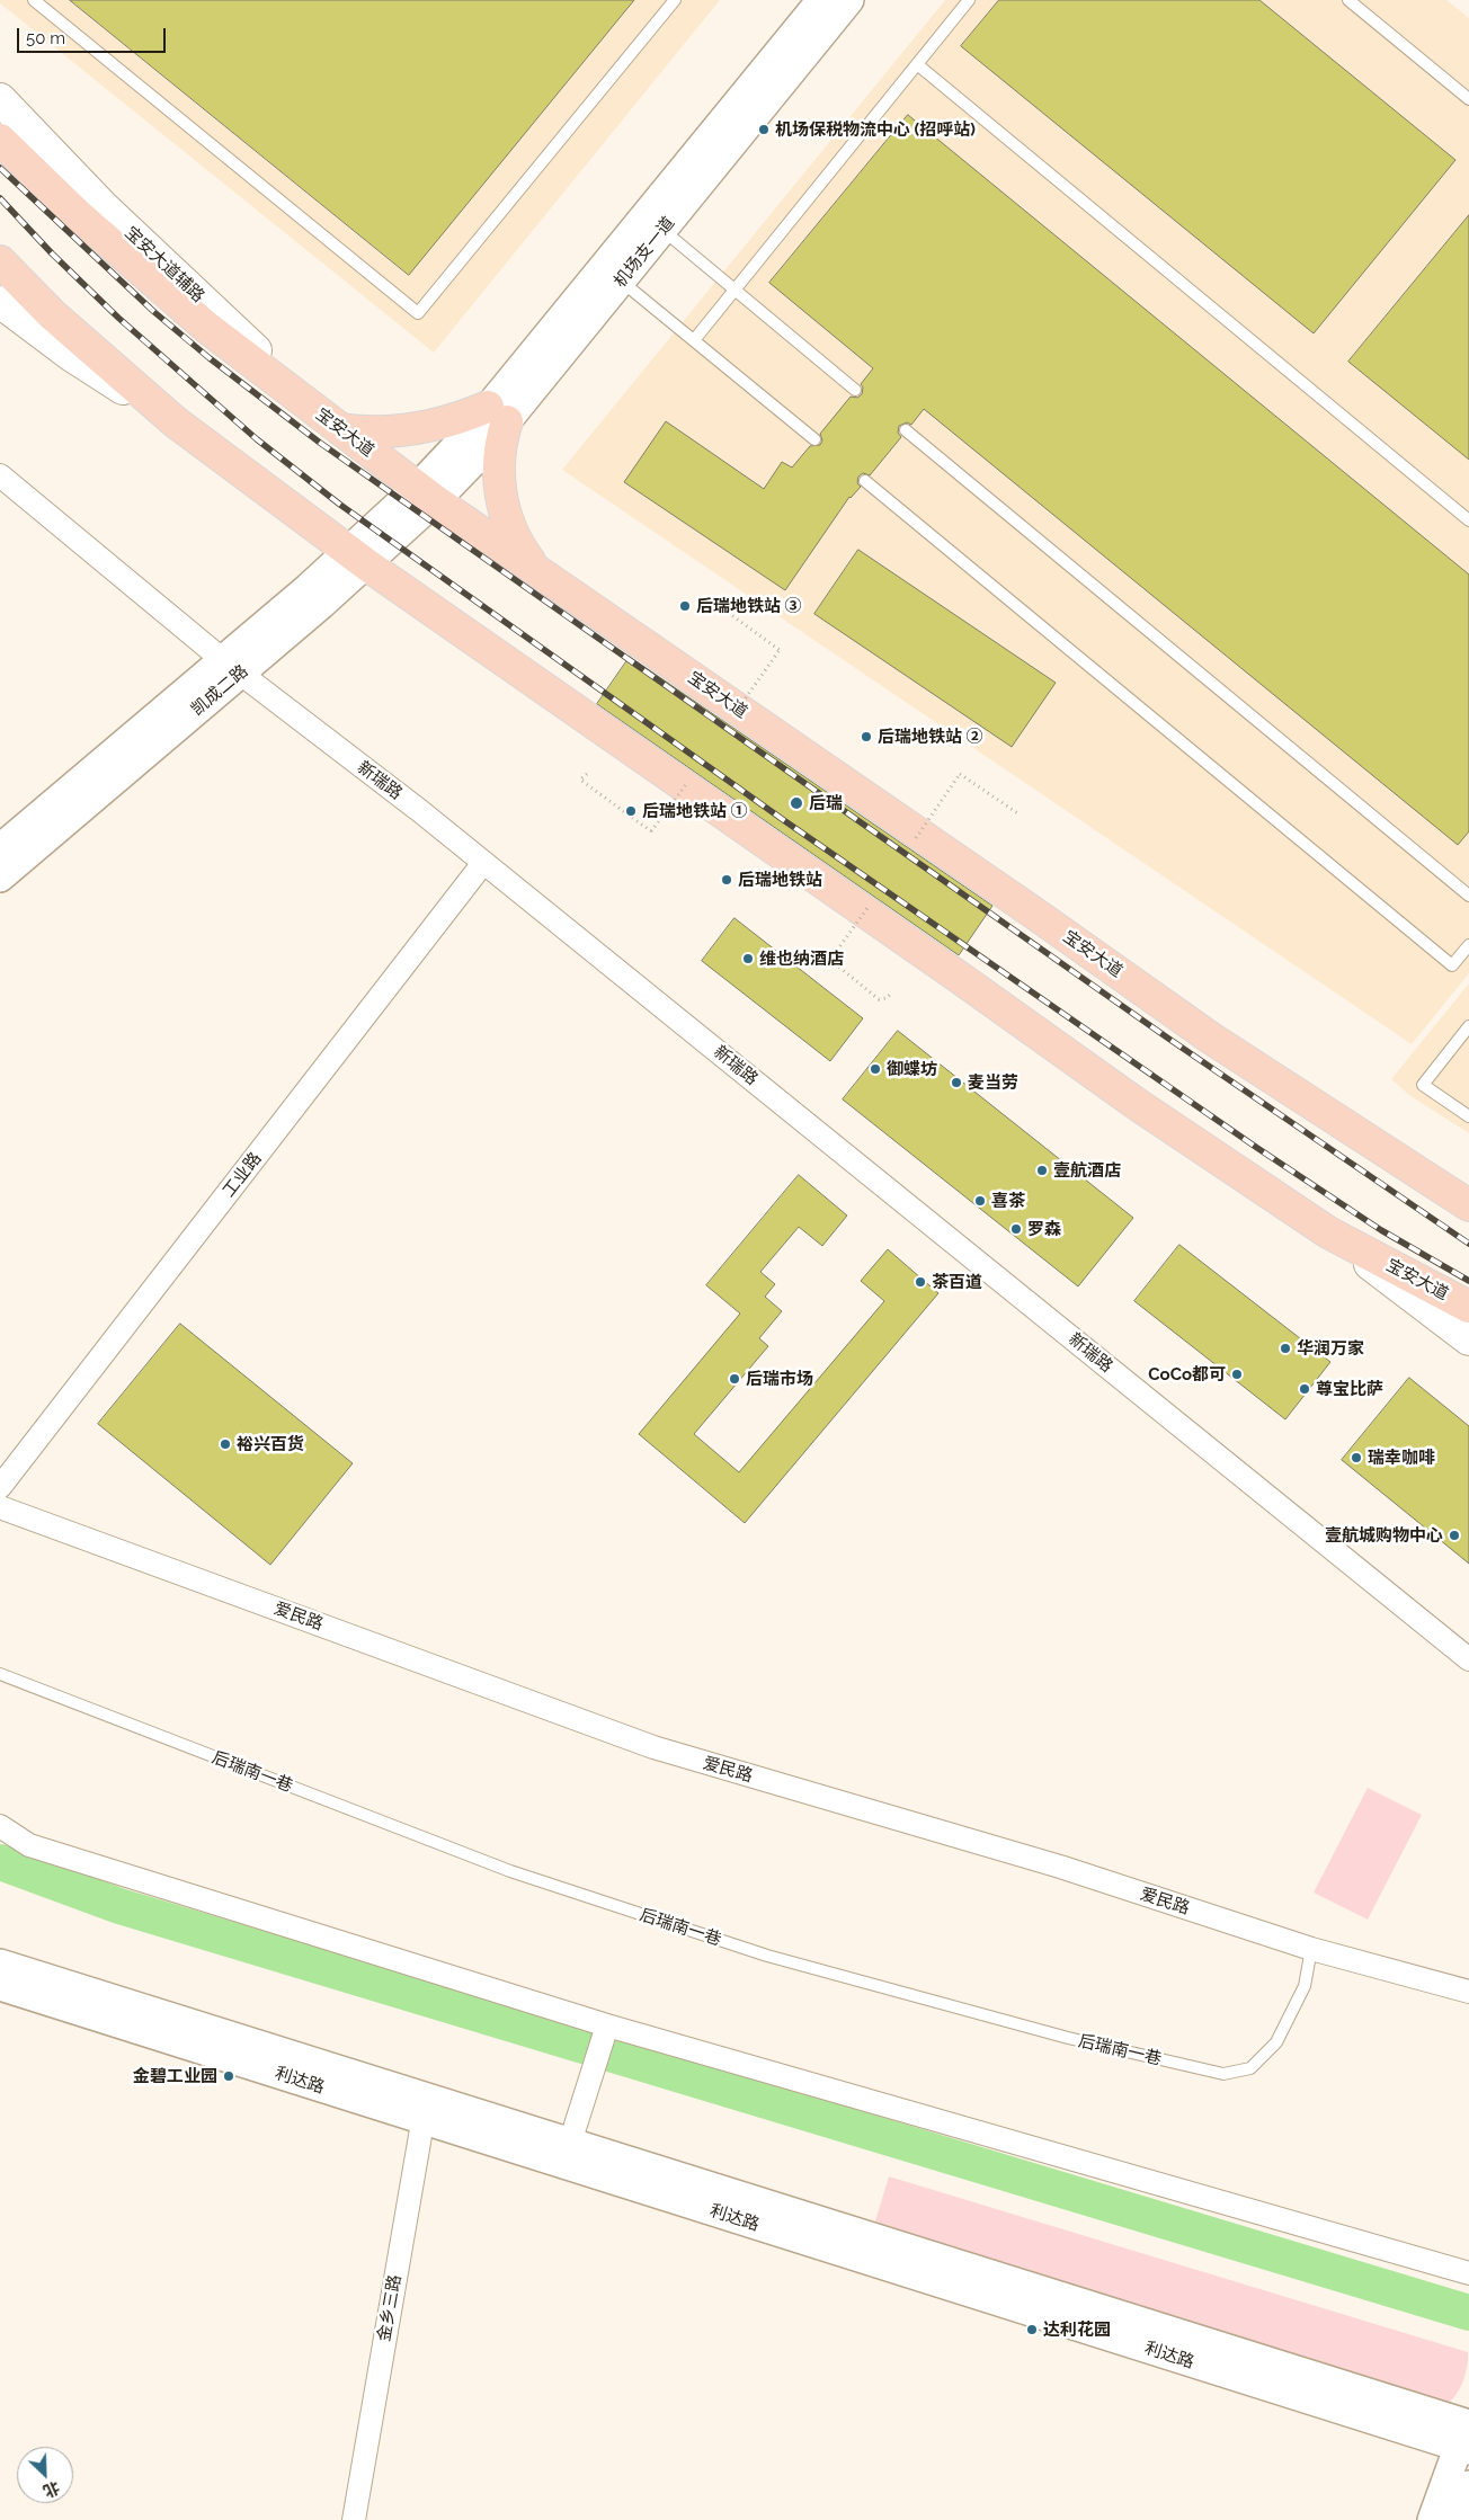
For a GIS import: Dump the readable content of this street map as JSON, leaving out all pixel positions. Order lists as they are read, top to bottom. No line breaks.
{"streets":{"main road":["宝安大道辅路","宝安大道"],"street":["机场支一道","凯成二路","新瑞路","工业路","爱民路","利达路","金乡三路"],"lane":["后瑞南一巷"]},"crossings":[["机场支一道","宝安大道"],["机场支一道","凯成二路"],["宝安大道辅路","宝安大道"],["宝安大道","凯成二路"],["凯成二路","新瑞路"],["新瑞路","工业路"],["爱民路","后瑞南一巷"],["利达路","金乡三路"]],"places":["机场保税物流中心 (招呼站)","后瑞地铁站 ③","后瑞地铁站 ②","后瑞","后瑞地铁站 ①","后瑞地铁站","维也纳酒店","御蝶坊","麦当劳","壹航酒店","喜茶","罗森","茶百道","华润万家","CoCo都可","后瑞市场","尊宝比萨","裕兴百货","瑞幸咖啡","壹航城购物中心","金碧工业园","达利花园"],"scale_bar":"50 m","north":"bottom right"}
